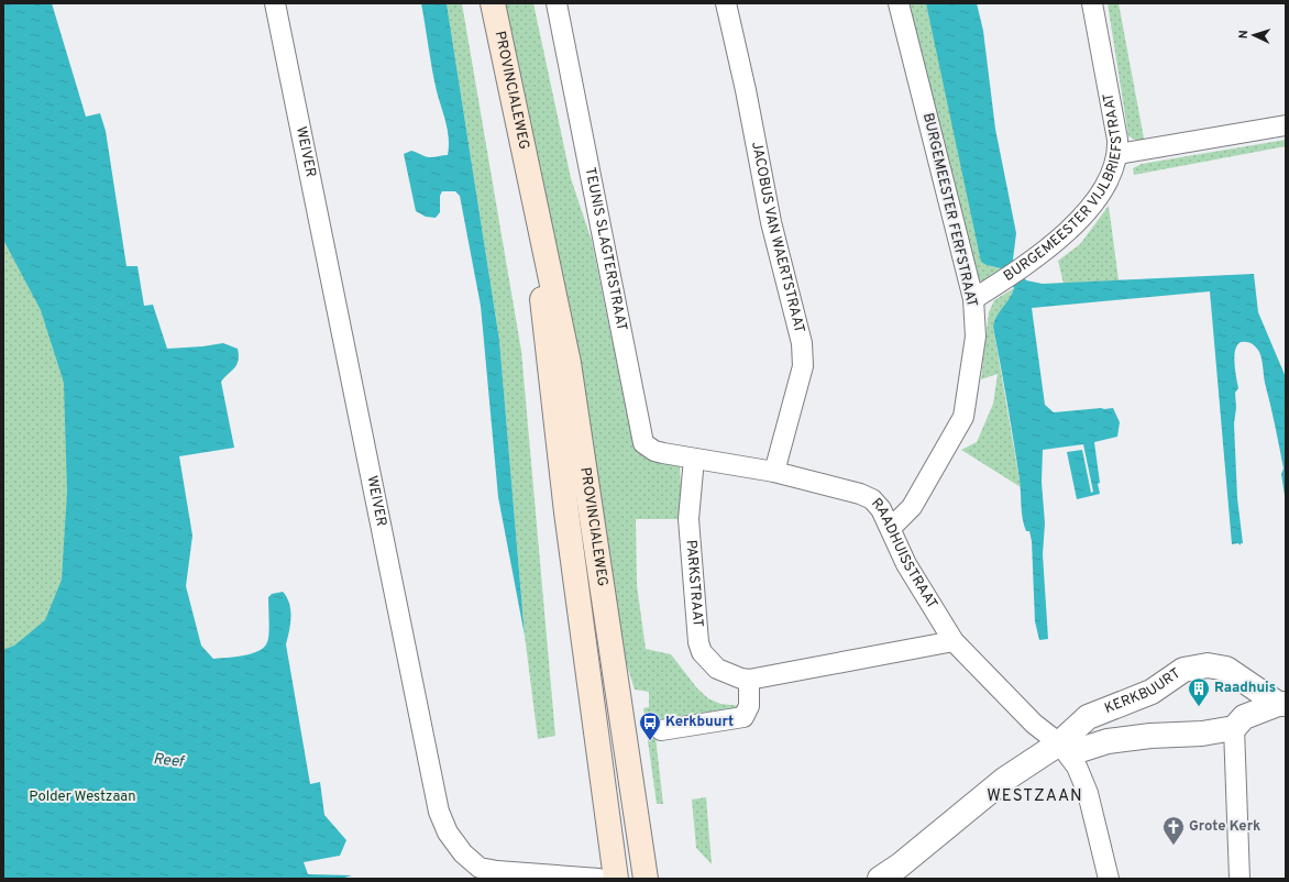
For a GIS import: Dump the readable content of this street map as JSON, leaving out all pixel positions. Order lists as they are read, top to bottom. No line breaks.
{"streets":{"main road":["PROVINCIALEWEG"],"street":["WEIVER","BURGEMEESTER VIJLBRIEFSTRAAT","BURGEMEESTER FERFSTRAAT","JACOBUS VAN WAERTSTRAAT","TEUNIS SLAGTERSTRAAT","RAADHUISSTRAAT","PARKSTRAAT","KERKBUURT"]},"crossings":[["BURGEMEESTER VIJLBRIEFSTRAAT","BURGEMEESTER FERFSTRAAT"],["BURGEMEESTER FERFSTRAAT","RAADHUISSTRAAT"],["JACOBUS VAN WAERTSTRAAT","RAADHUISSTRAAT"],["TEUNIS SLAGTERSTRAAT","RAADHUISSTRAAT"],["TEUNIS SLAGTERSTRAAT","PARKSTRAAT"],["RAADHUISSTRAAT","PARKSTRAAT"],["RAADHUISSTRAAT","KERKBUURT"]],"districts":["WESTZAAN"],"water":["Reef"],"parks":["Polder Westzaan"],"places":{"building":["Raadhuis"],"bus stop":["Kerkbuurt"],"church":["Grote Kerk"]},"north":"left"}
